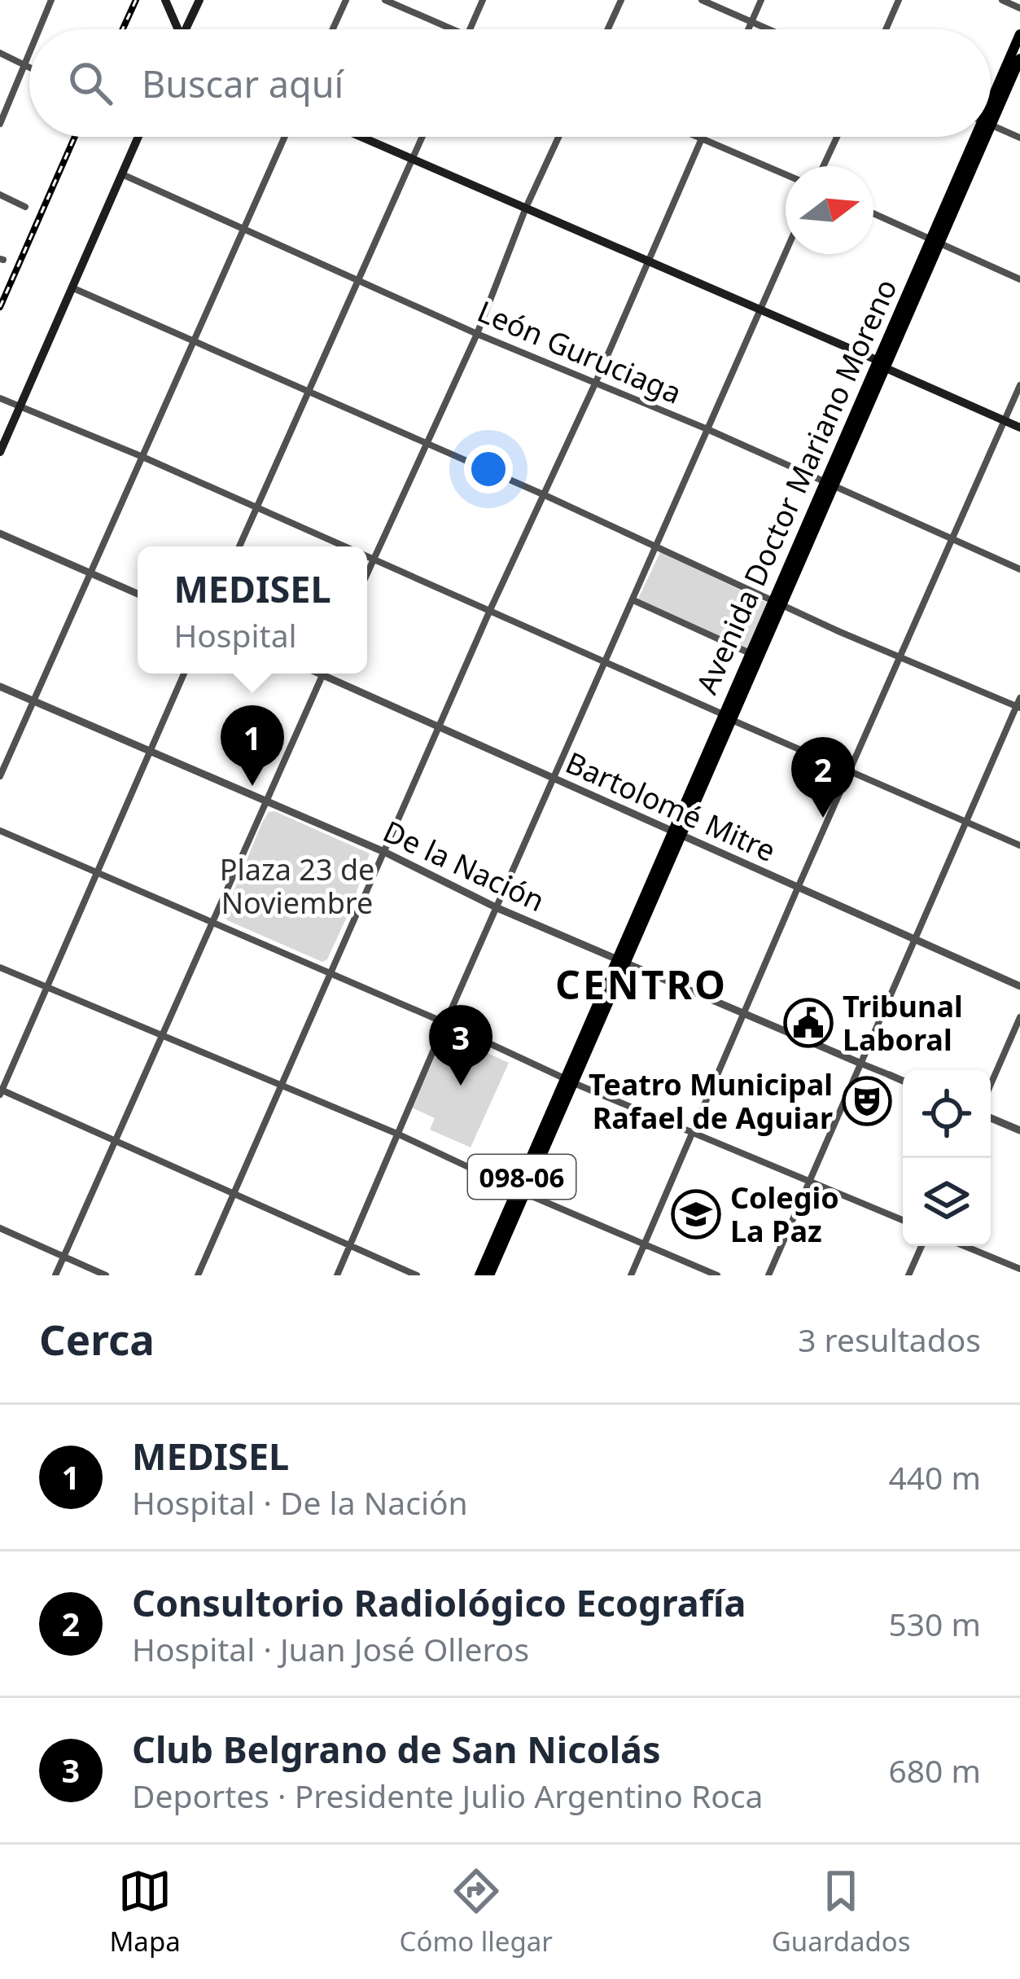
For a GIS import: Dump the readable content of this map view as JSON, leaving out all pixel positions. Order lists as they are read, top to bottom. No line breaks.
{"streets":{"main road":["Avenida Doctor Mariano Moreno","098-06"],"street":["León Guruciaga","Bartolomé Mitre","De la Nación"]},"crossings":[["León Guruciaga","Avenida Doctor Mariano Moreno"],["Avenida Doctor Mariano Moreno","Bartolomé Mitre"],["Avenida Doctor Mariano Moreno","De la Nación"],["Avenida Doctor Mariano Moreno","098-06"],["De la Nación","098-06"]],"districts":["CENTRO"],"parks":["Plaza 23 de Noviembre"],"places":{"public building":["Tribunal Laboral"],"theatre":["Teatro Municipal Rafael de Aguiar"],"school or university":["Colegio La Paz"]},"north":"right","page":{"search":"Buscar aquí","popup":["MEDISEL","Hospital"],"pins":["1","2","3"],"heading":["Cerca","3 resultados"],"list":[{"mark":"1","name":"MEDISEL","note":"Hospital · De la Nación","value":"440 m"},{"mark":"2","name":"Consultorio Radiológico Ecografía","note":"Hospital · Juan José Olleros","value":"530 m"},{"mark":"3","name":"Club Belgrano de San Nicolás","note":"Deportes · Presidente Julio Argentino Roca","value":"680 m"}],"nav":["Mapa","Cómo llegar","Guardados"]}}
